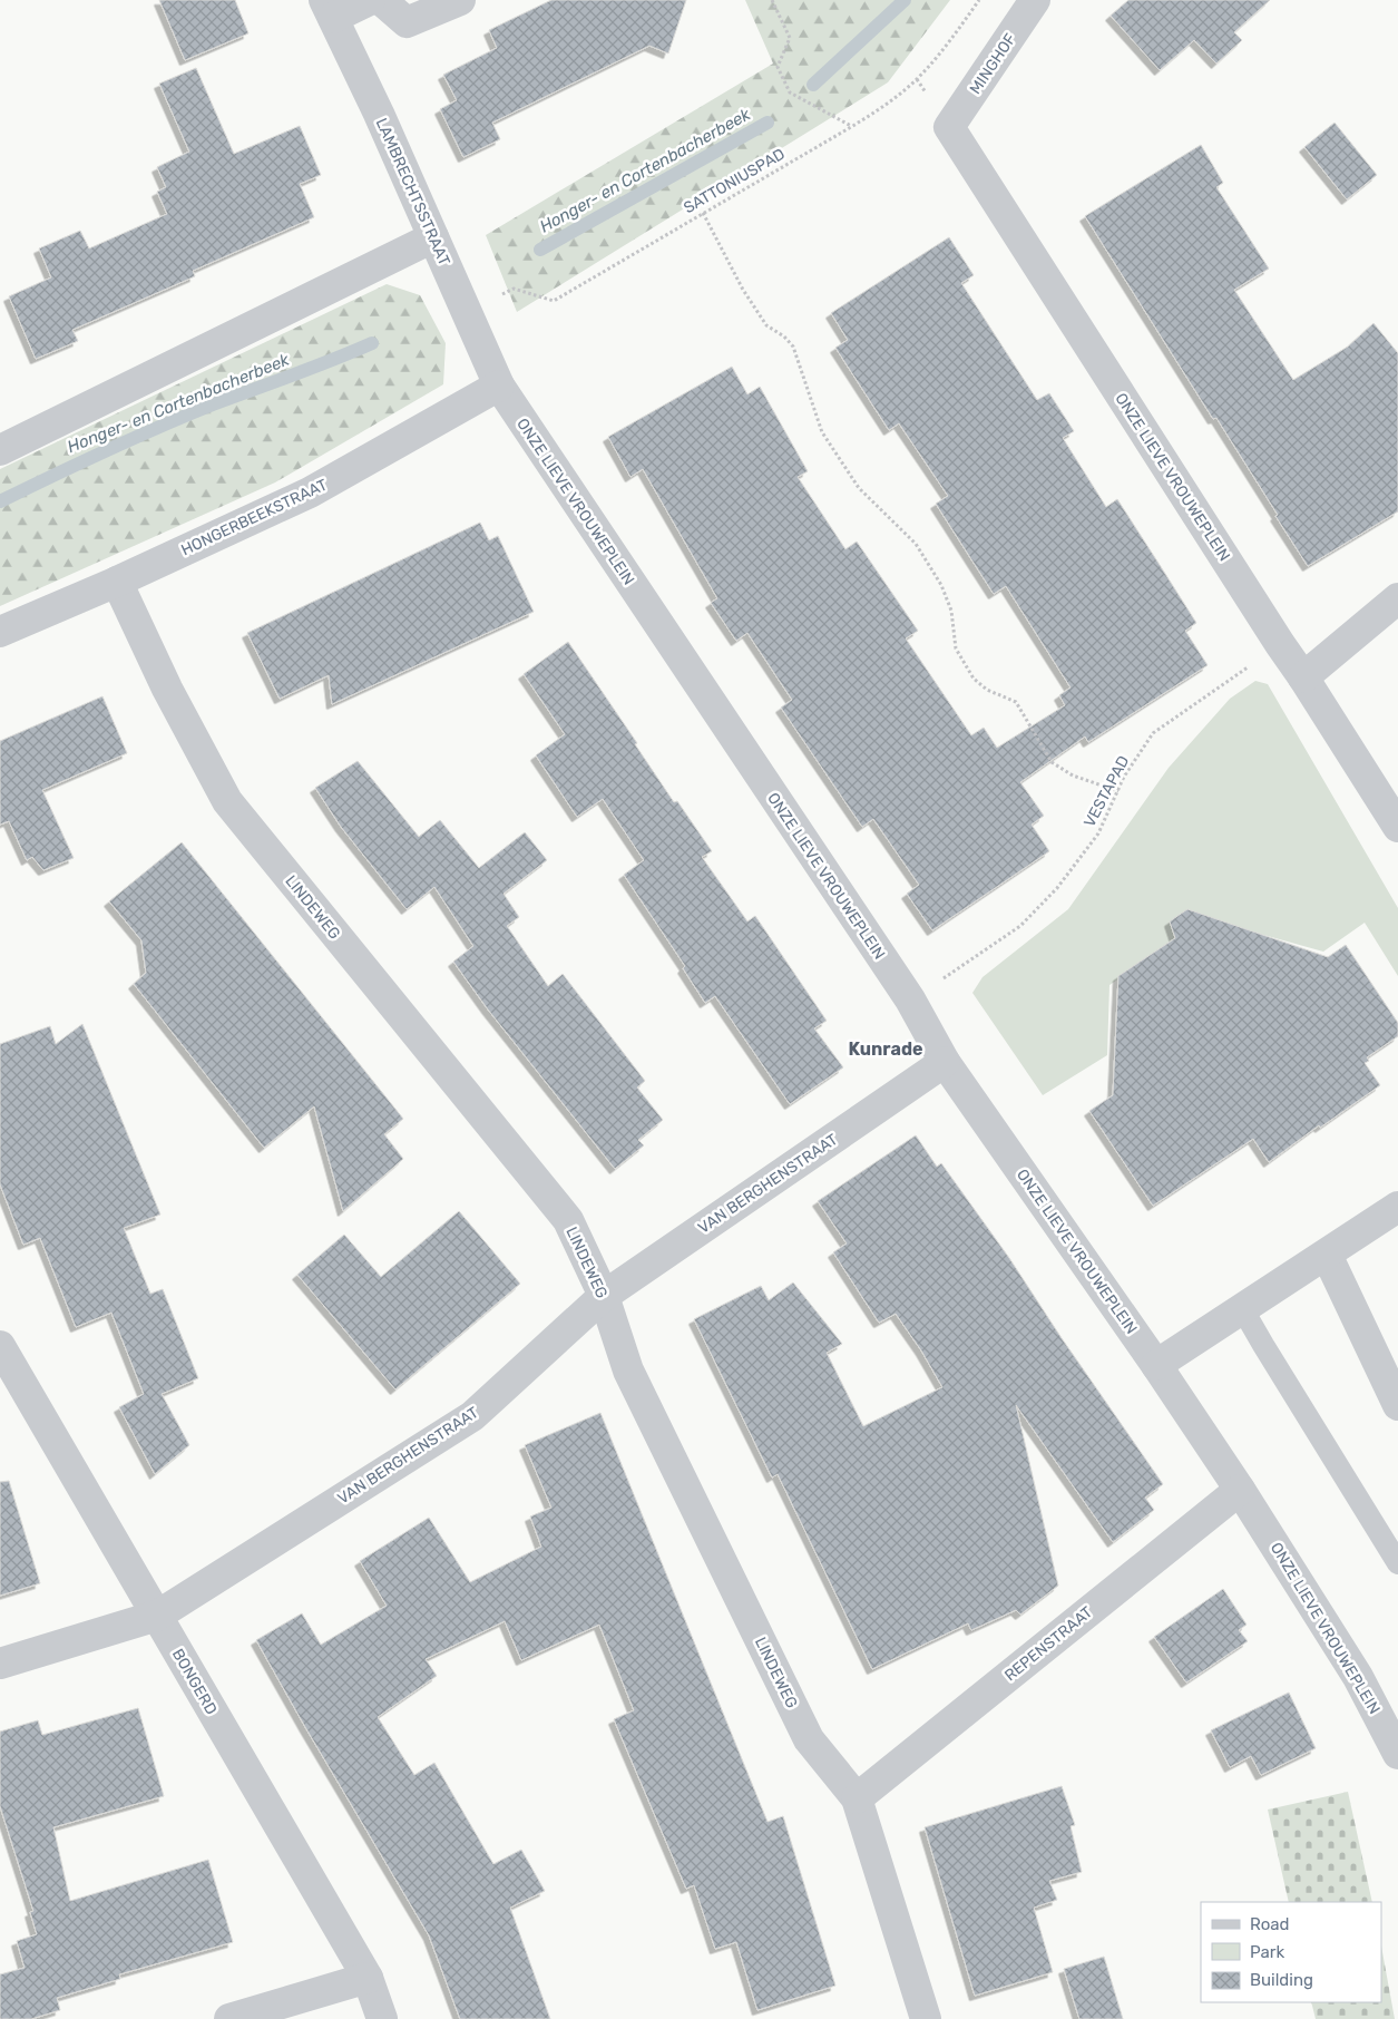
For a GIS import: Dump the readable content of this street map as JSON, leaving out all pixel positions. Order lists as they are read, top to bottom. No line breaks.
{"streets":{"street":["MINGHOF","LAMBRECHTSSTRAAT","ONZE LIEVE VROUWEPLEIN","HONGERBEEKSTRAAT","LINDEWEG","VAN BERGHENSTRAAT","REPENSTRAAT","BONGERD"],"path":["SATTONIUSPAD","VESTAPAD"]},"crossings":[["MINGHOF","ONZE LIEVE VROUWEPLEIN"],["SATTONIUSPAD","LAMBRECHTSSTRAAT"],["LAMBRECHTSSTRAAT","ONZE LIEVE VROUWEPLEIN"],["LAMBRECHTSSTRAAT","HONGERBEEKSTRAAT"],["ONZE LIEVE VROUWEPLEIN","HONGERBEEKSTRAAT"],["ONZE LIEVE VROUWEPLEIN","VESTAPAD"],["ONZE LIEVE VROUWEPLEIN","VAN BERGHENSTRAAT"],["ONZE LIEVE VROUWEPLEIN","REPENSTRAAT"],["HONGERBEEKSTRAAT","LINDEWEG"],["LINDEWEG","VAN BERGHENSTRAAT"],["LINDEWEG","REPENSTRAAT"],["VAN BERGHENSTRAAT","BONGERD"]],"districts":["Kunrade"],"water":["Honger- en Cortenbacherbeek"],"legend":["Road","Park","Building"]}
